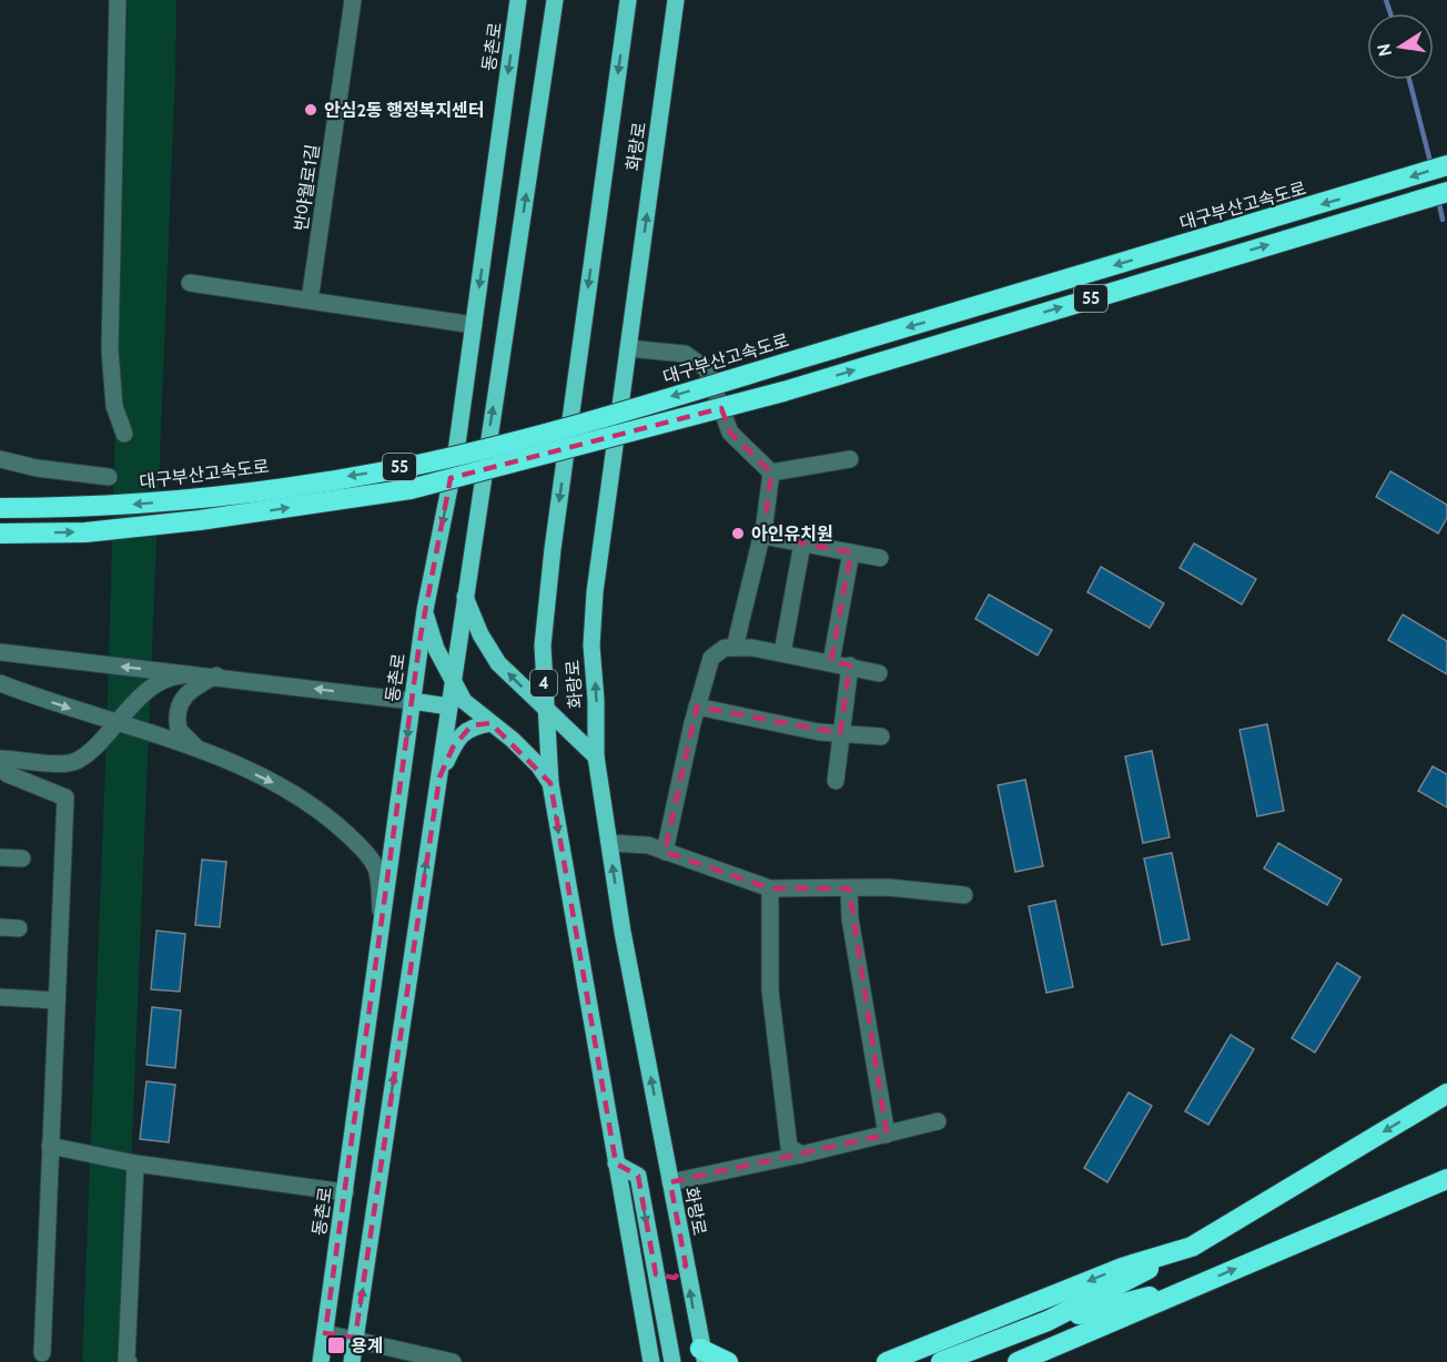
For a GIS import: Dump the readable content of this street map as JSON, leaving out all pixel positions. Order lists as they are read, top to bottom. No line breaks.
{"streets":{"highway":["대구부산고속도로","55"],"main road":["동촌로","화랑로","4"],"street":["반야월로1길"]},"places":{"other":["안심2동 행정복지센터","아인유치원"],"transit":["용계"]},"north":"left"}
